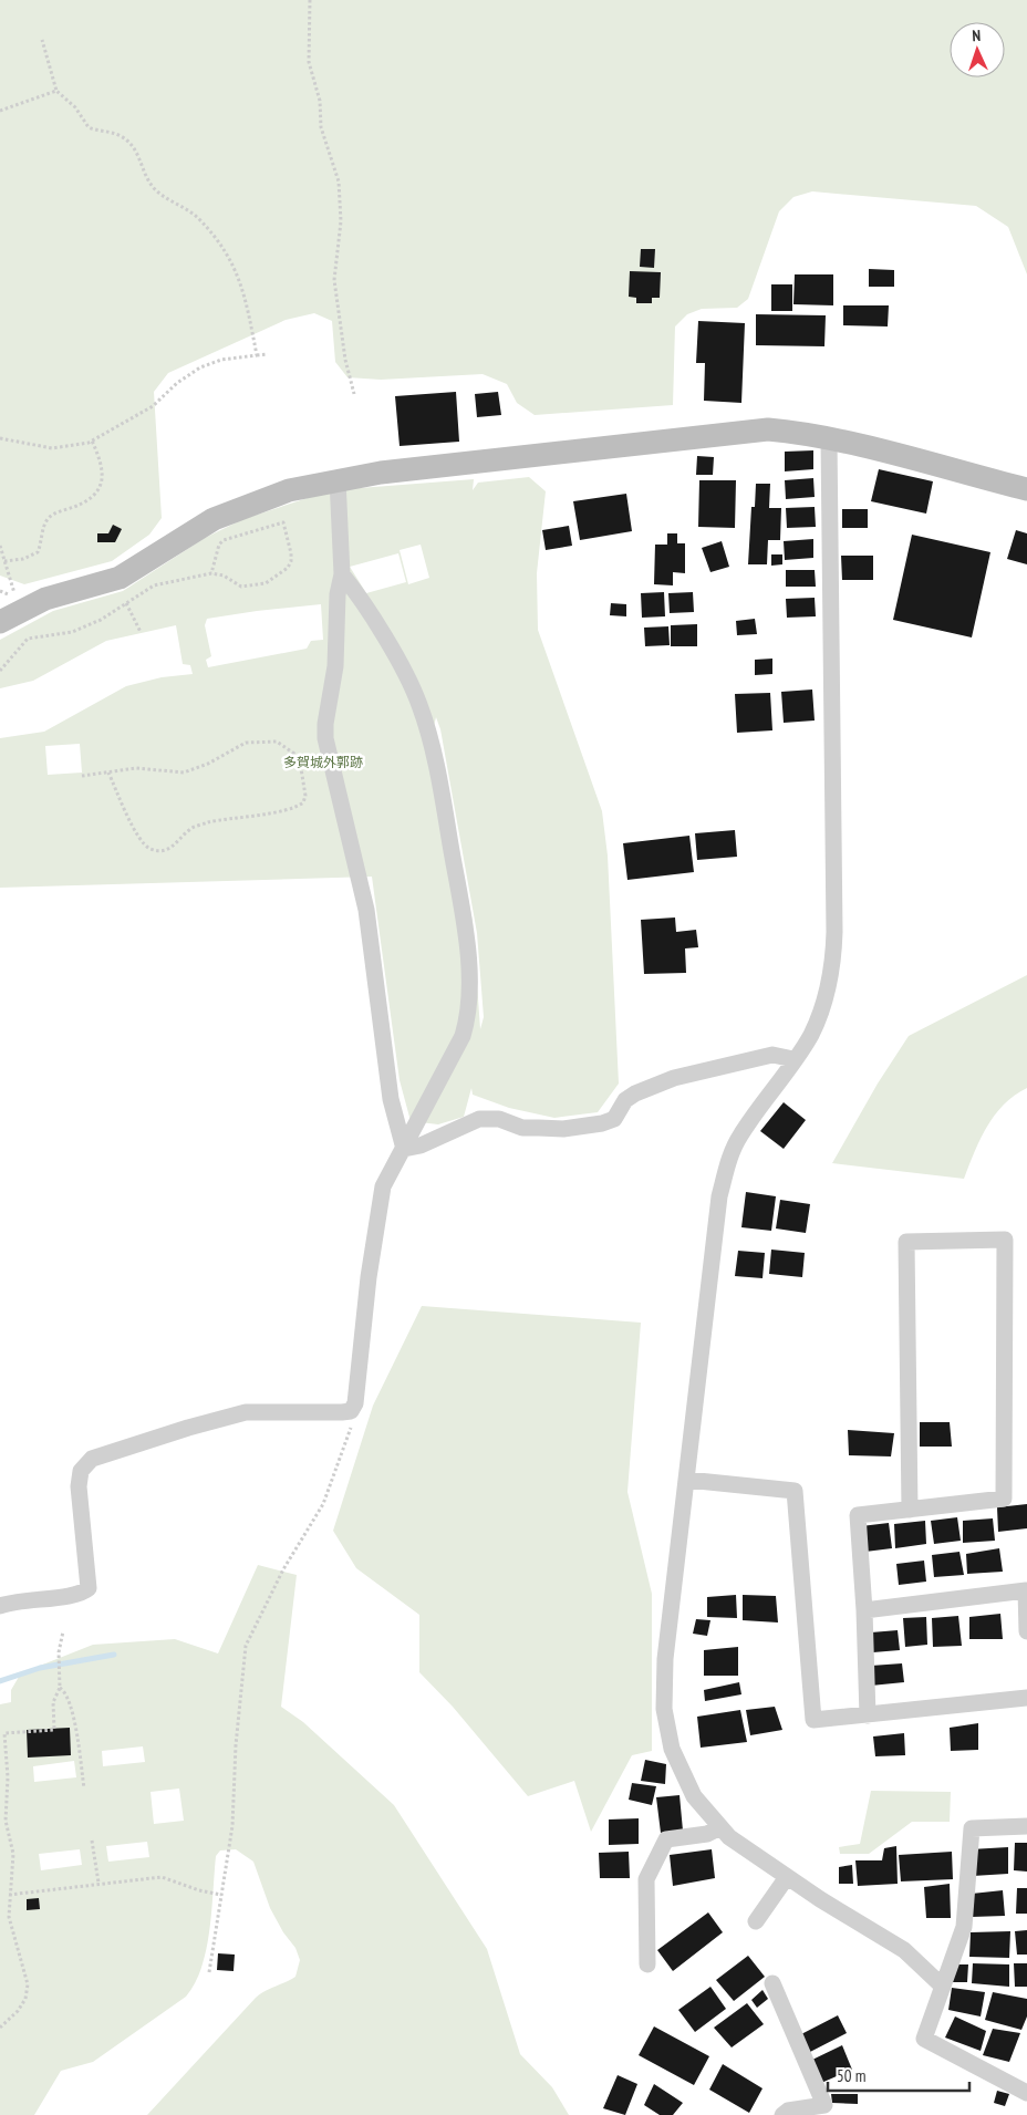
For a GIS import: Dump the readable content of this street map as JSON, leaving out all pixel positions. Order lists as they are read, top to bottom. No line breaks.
{"parks":["多賀城外郭跡"],"scale_bar":"50 m","north":"top"}
